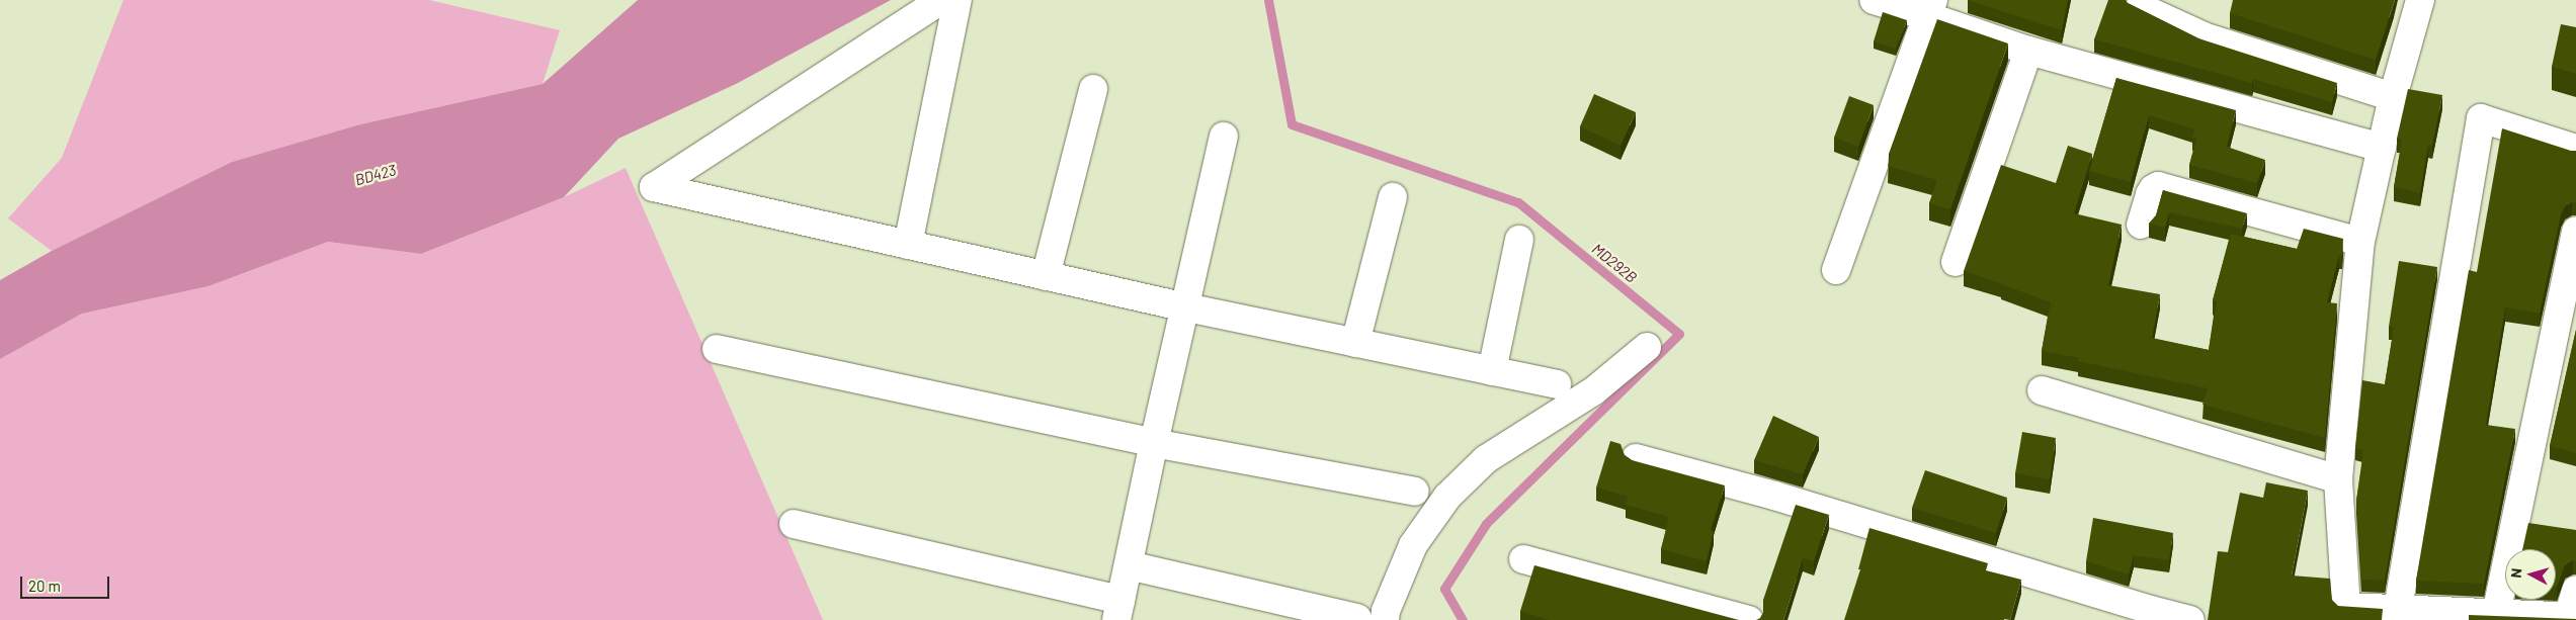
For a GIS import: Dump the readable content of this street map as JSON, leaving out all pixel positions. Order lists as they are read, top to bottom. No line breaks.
{"water":["BD423","MD292B"],"scale_bar":"20 m","north":"left"}
